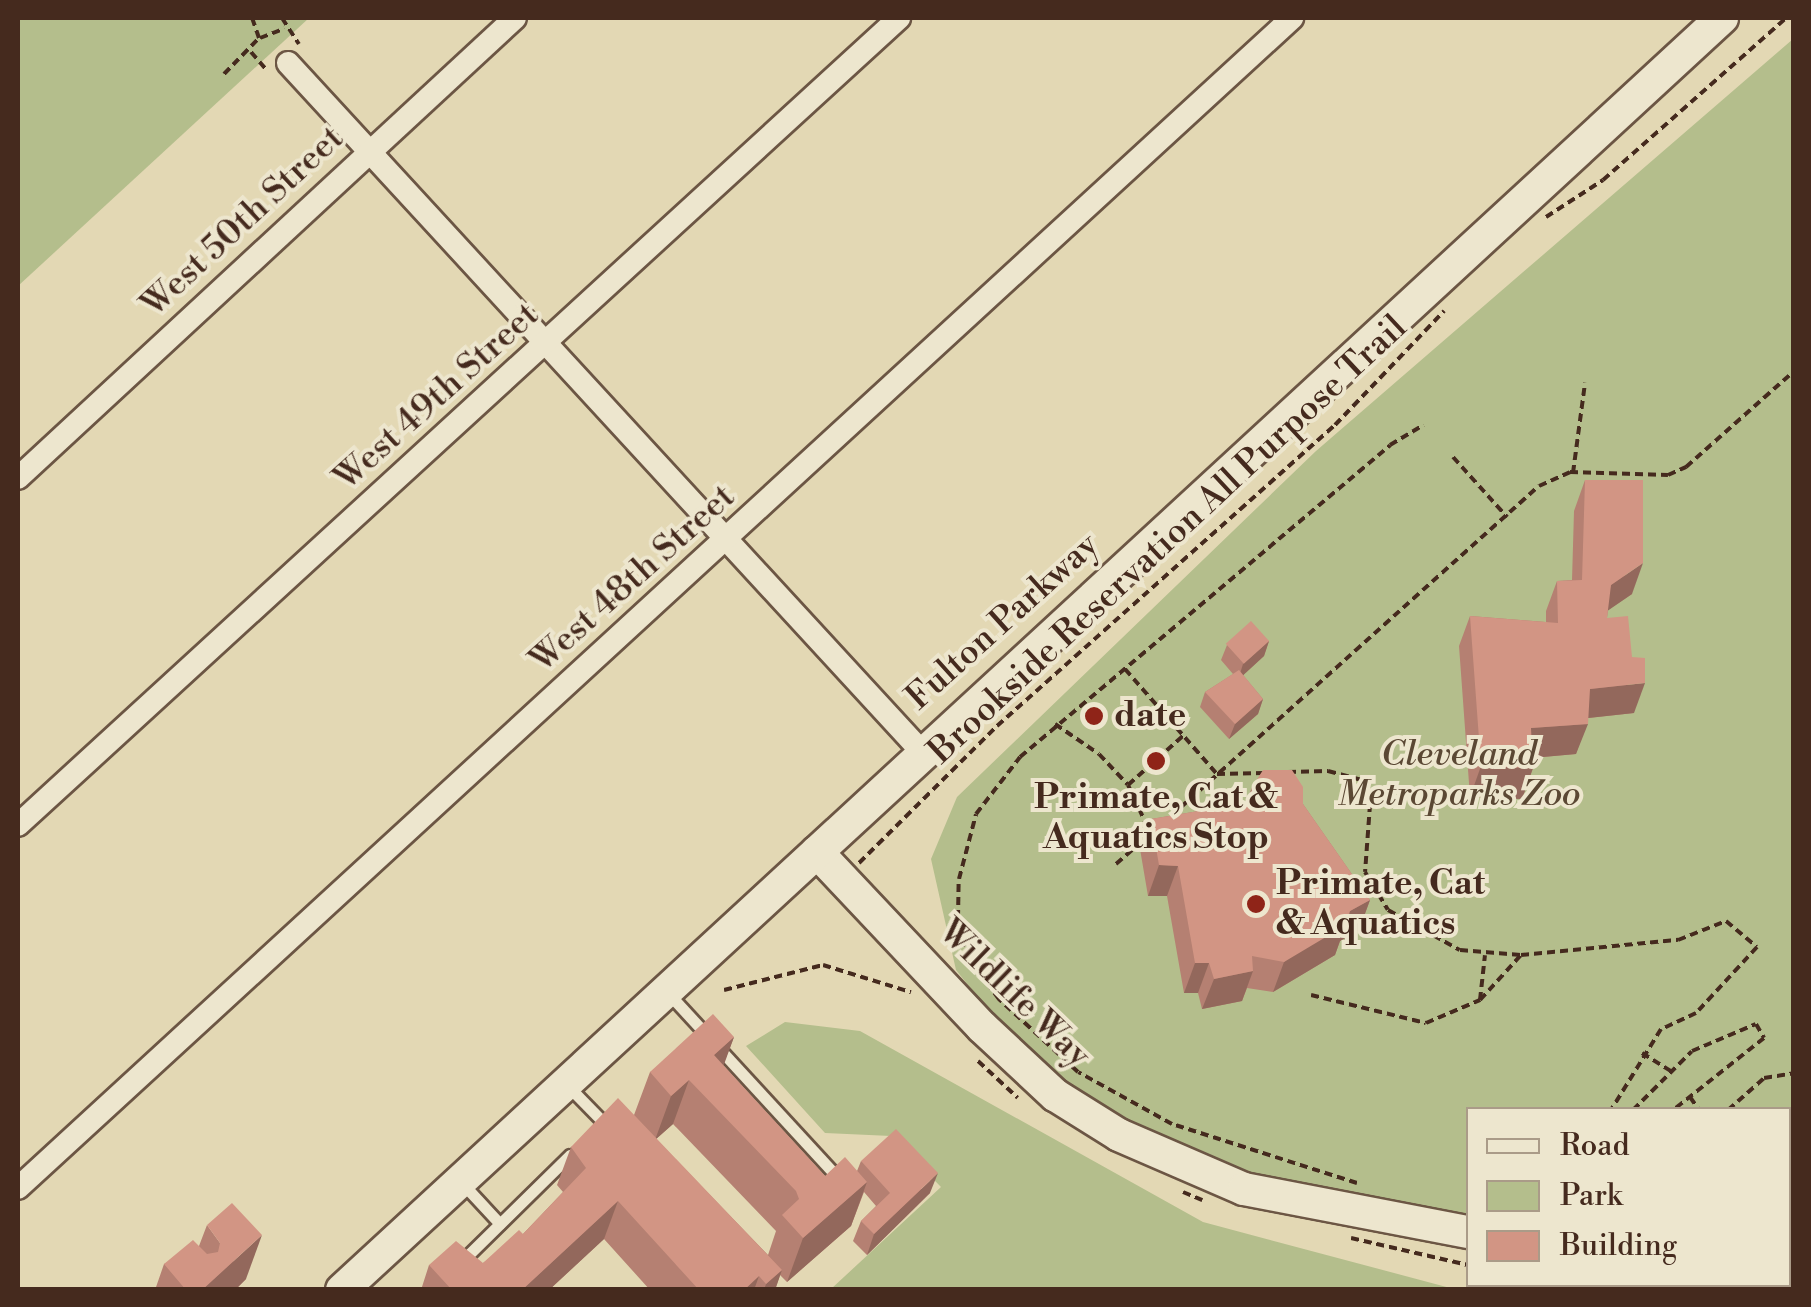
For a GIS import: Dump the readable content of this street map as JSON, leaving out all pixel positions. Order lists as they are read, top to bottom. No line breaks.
{"streets":{"street":["West 50th Street","West 49th Street","West 48th Street","Fulton Parkway","Wildlife Way"],"path":["Brookside Reservation All Purpose Trail"]},"crossings":[["Fulton Parkway","Wildlife Way"]],"parks":["Cleveland Metroparks Zoo"],"places":["date","Primate, Cat & Aquatics Stop","Primate, Cat & Aquatics"],"legend":["Road","Park","Building"]}
